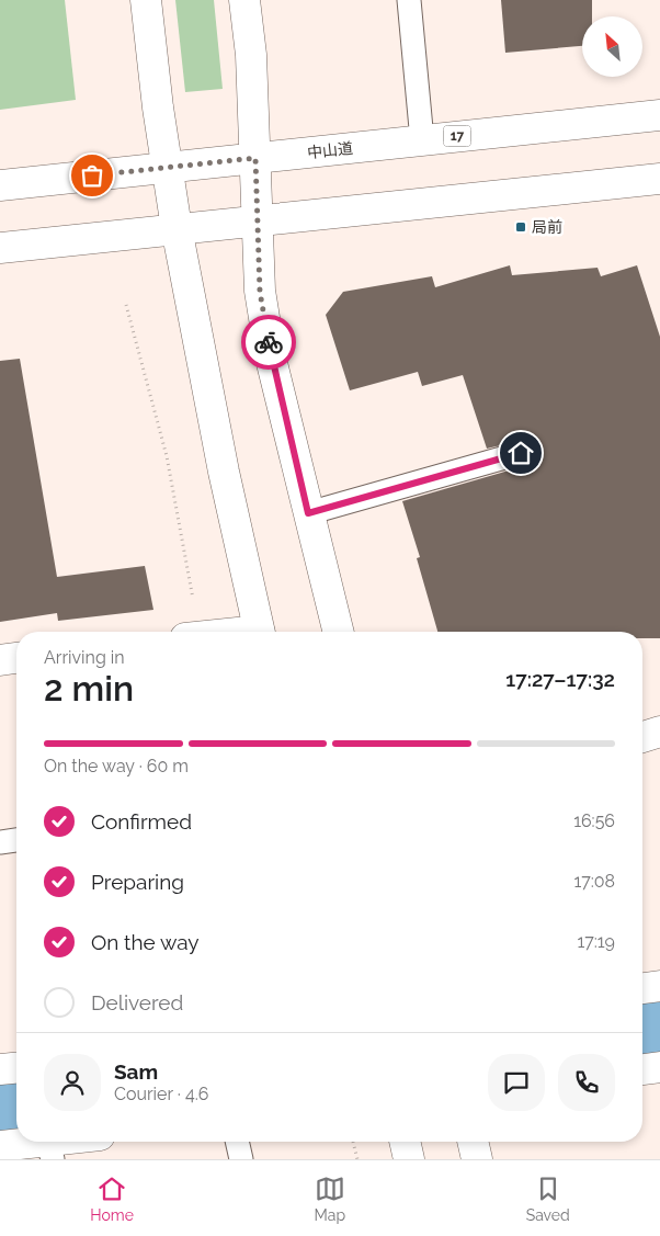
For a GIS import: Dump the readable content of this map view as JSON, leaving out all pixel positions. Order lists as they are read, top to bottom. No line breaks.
{"streets":{"main road":["17","中山道"]},"places":{"transit":["局前"]},"north":"top left","page":{"heading":["2 min","Arriving in","17:27–17:32"],"panel":["Sam","Courier · 4.6"],"bar":"On the way · 60 m","list":[["Confirmed","16:56"],["Preparing","17:08"],["On the way","17:19"],"Delivered"],"tabs":["Home","Map","Saved"]}}
